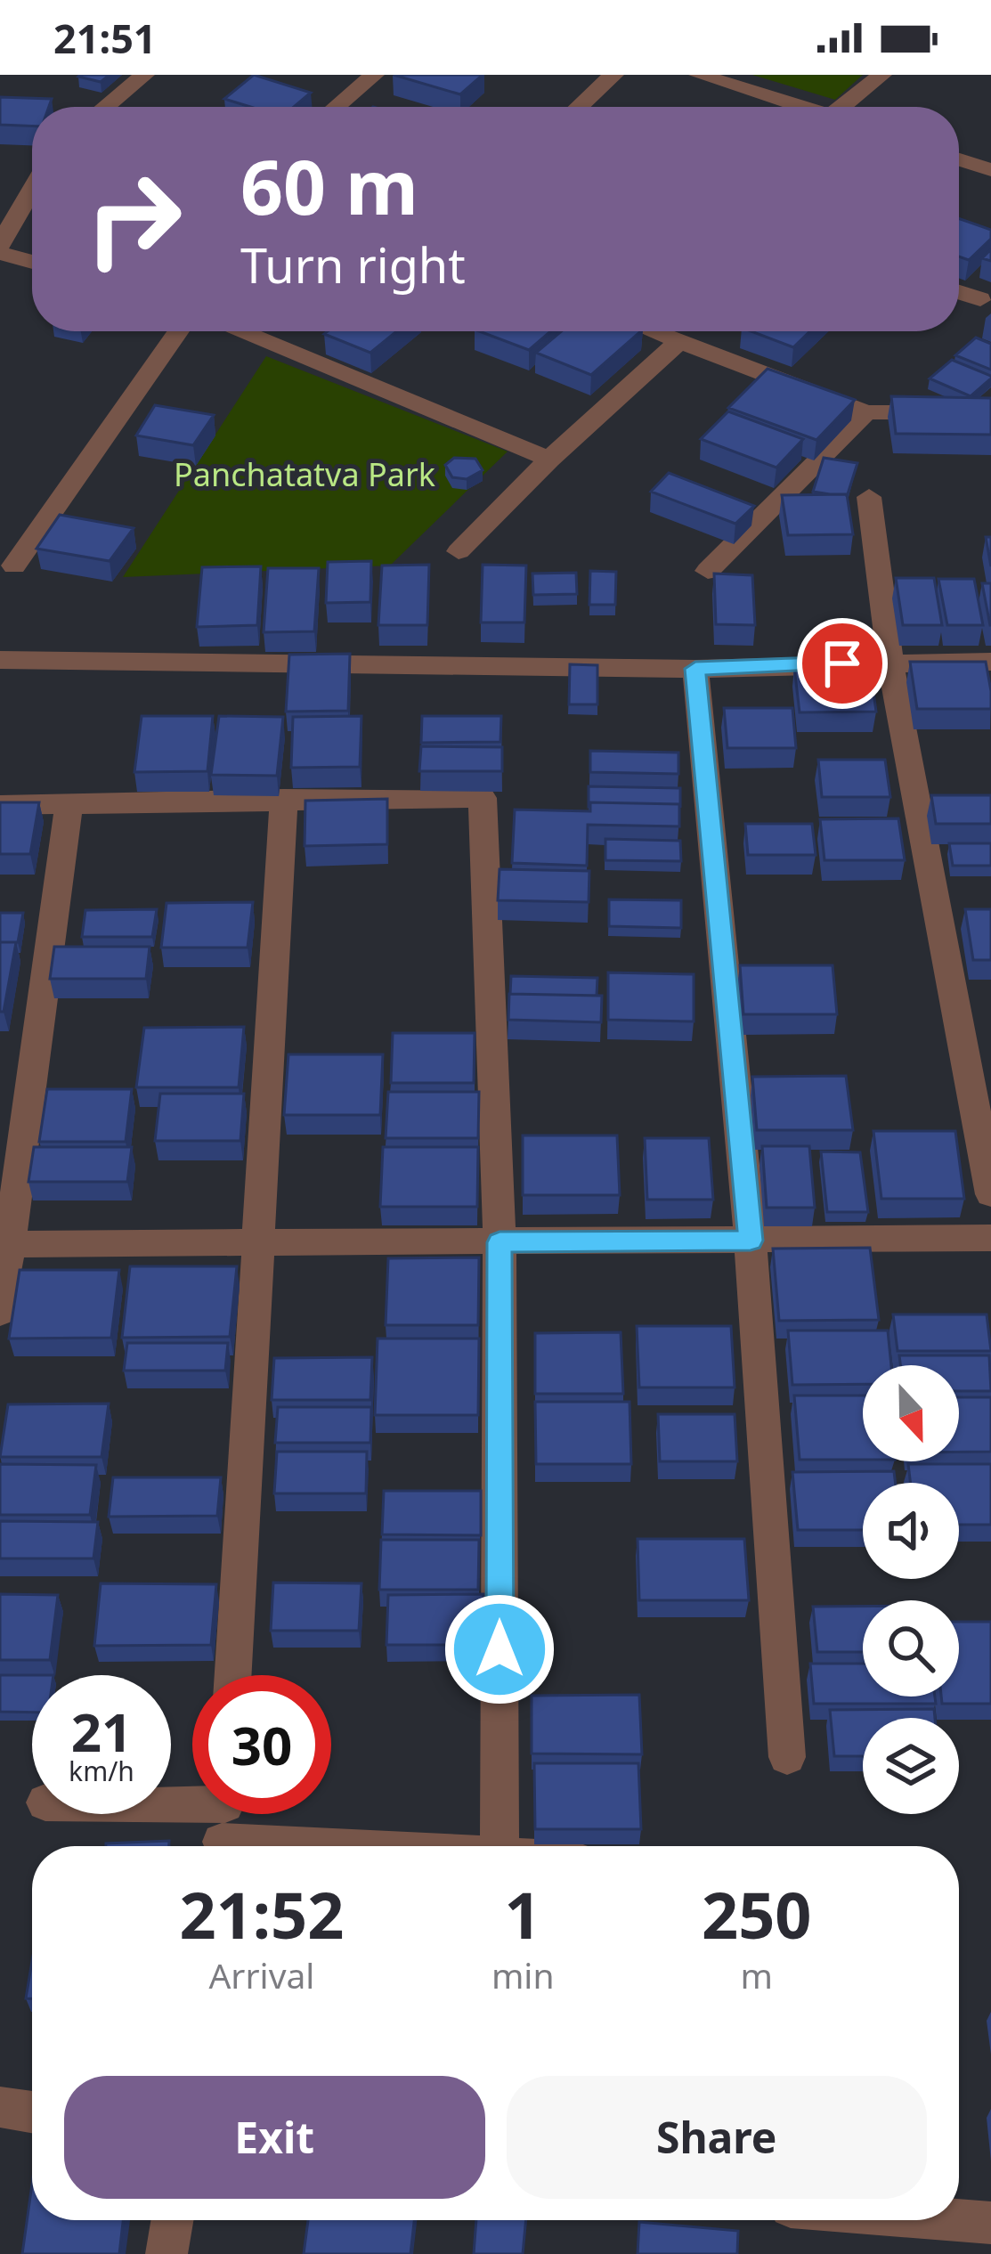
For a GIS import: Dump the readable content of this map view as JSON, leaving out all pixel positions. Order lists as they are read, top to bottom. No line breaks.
{"parks":["Panchatatva Park"],"north":"bottom","page":{"status":"21:51","turn":["60 m","Turn right"],"speed":"21 km/h","limit":"30","eta":["21:52","Arrival","1","min","250","m"],"buttons":["Exit","Share"]}}
